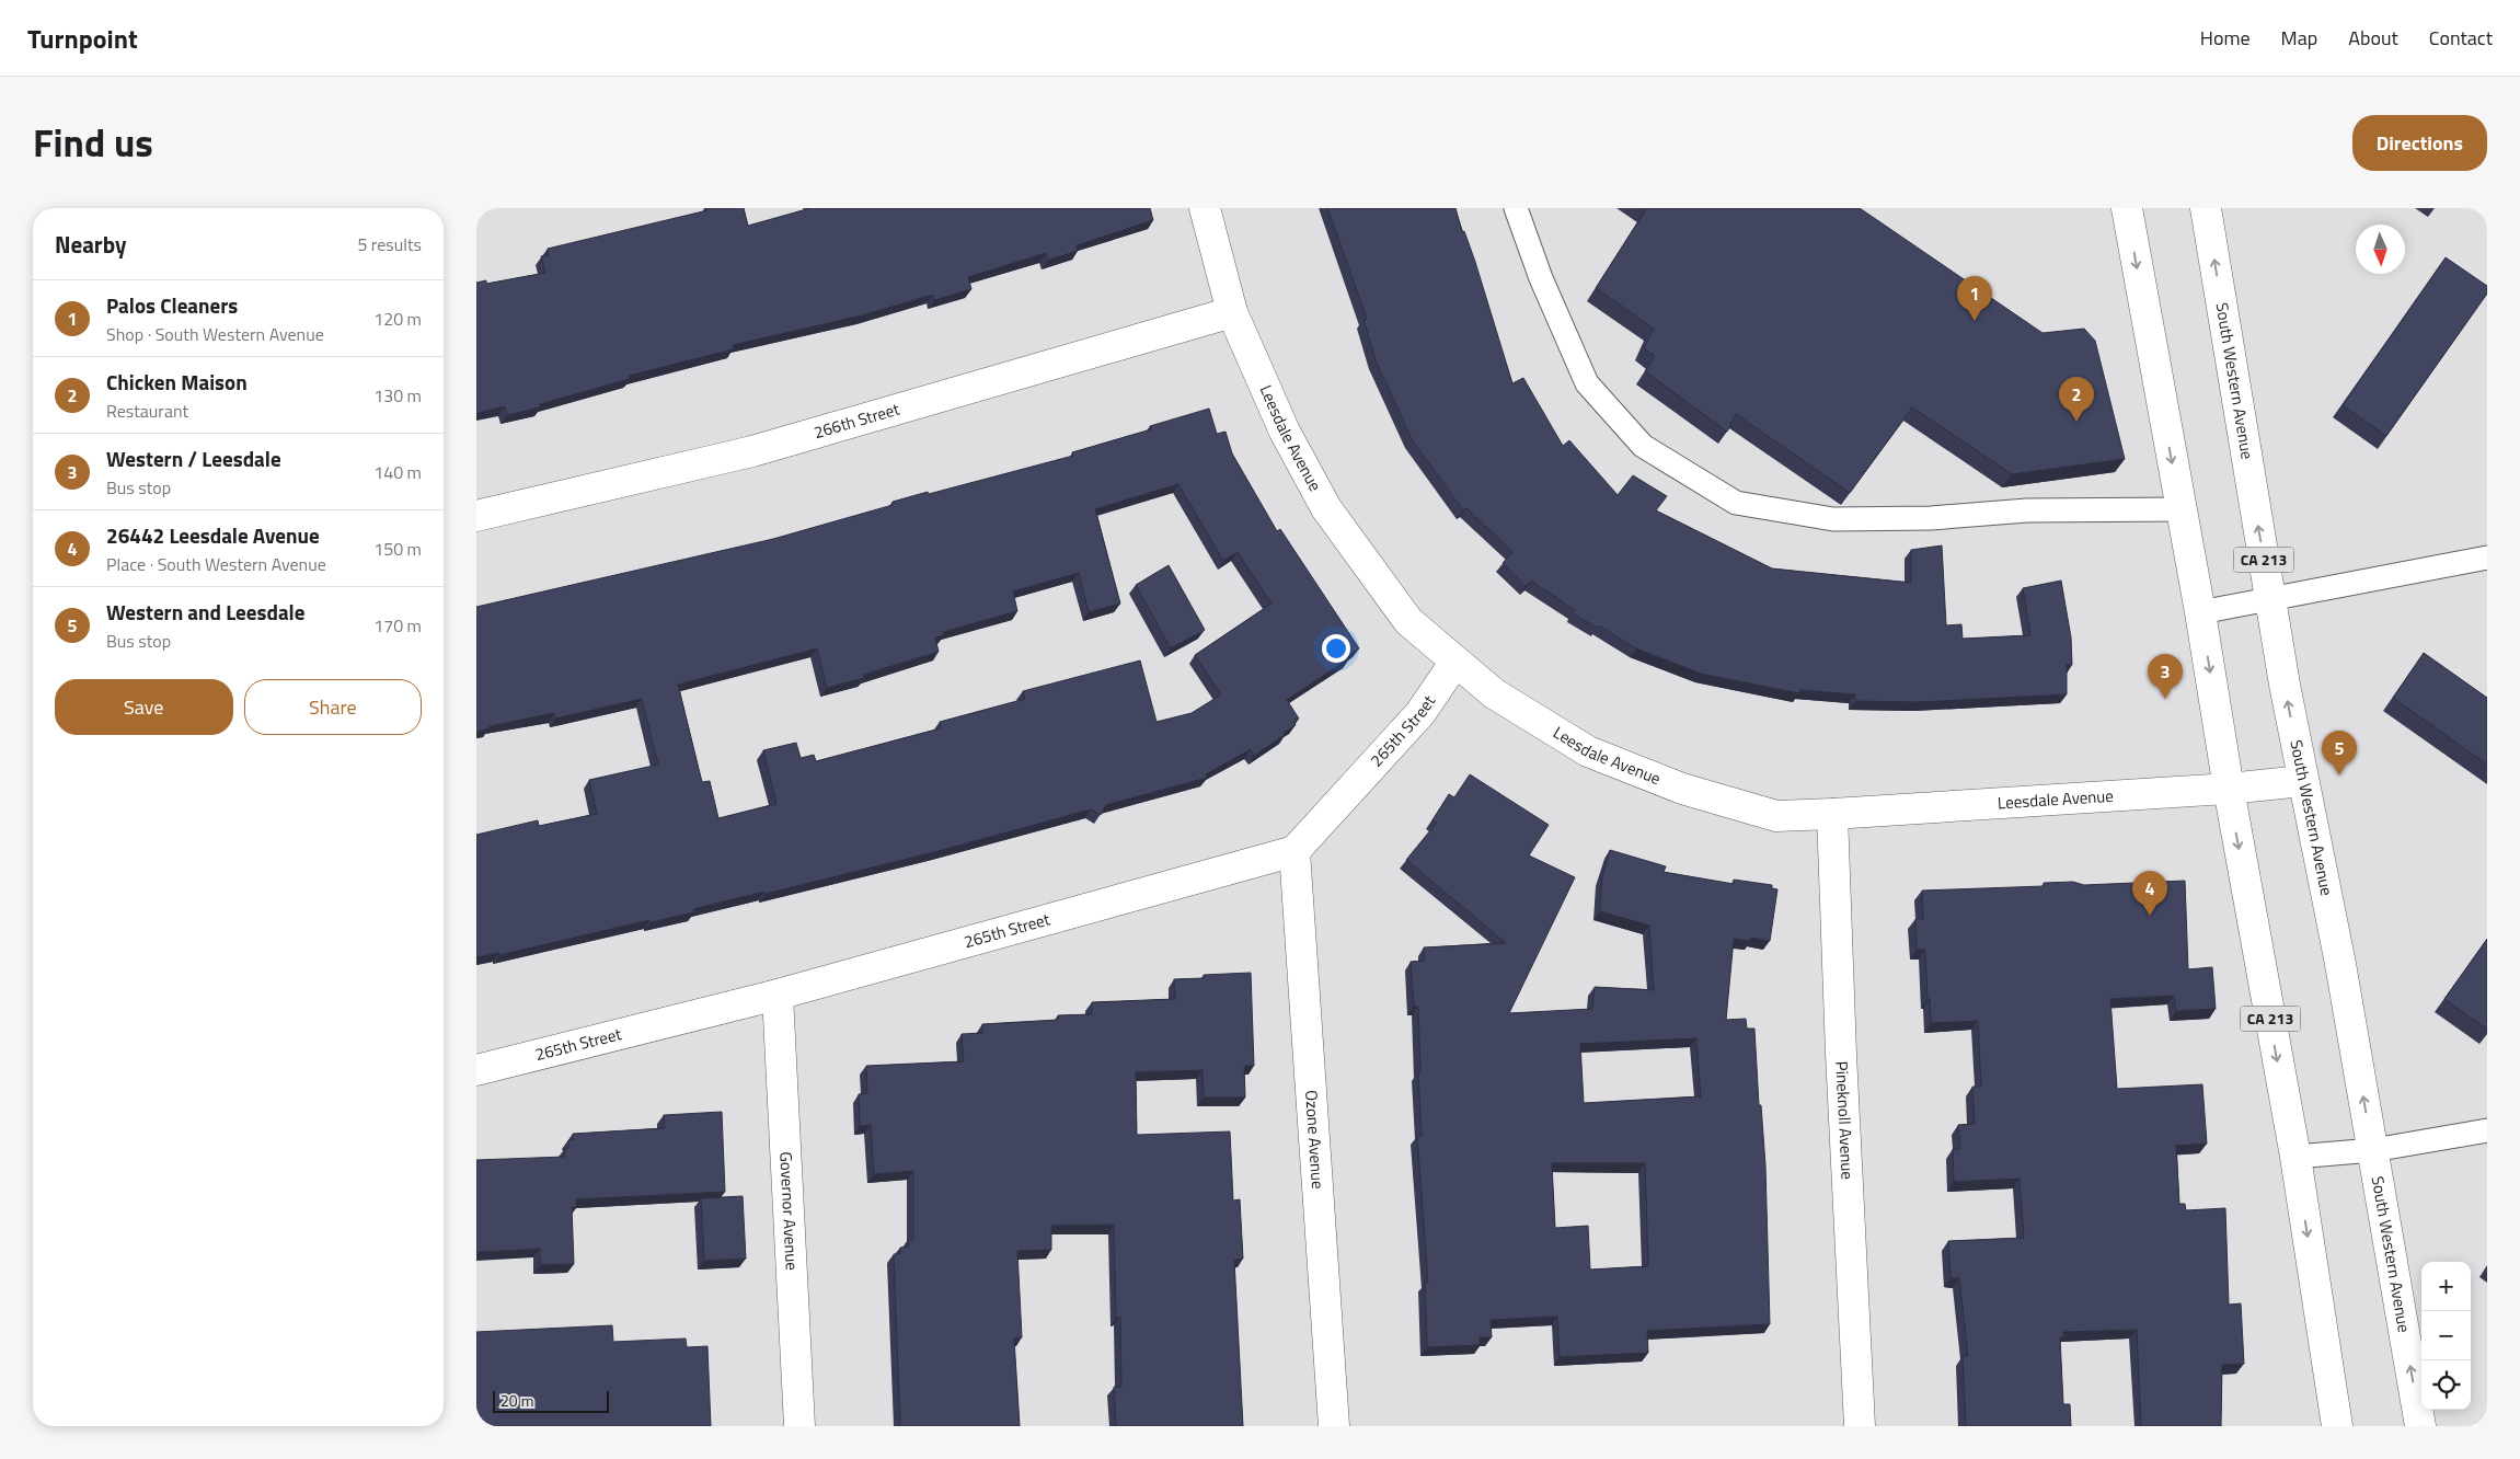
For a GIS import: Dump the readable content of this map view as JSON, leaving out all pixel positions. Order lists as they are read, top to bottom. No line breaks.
{"streets":{"street":["South Western Avenue","266th Street","Leesdale Avenue","CA 213","265th Street","Pineknoll Avenue","Ozone Avenue","Governor Avenue"]},"crossings":[["South Western Avenue","Leesdale Avenue"],["266th Street","Leesdale Avenue"],["Leesdale Avenue","CA 213"],["Leesdale Avenue","265th Street"],["Leesdale Avenue","Pineknoll Avenue"],["265th Street","Ozone Avenue"],["265th Street","Governor Avenue"]],"scale_bar":"20 m","north":"bottom","page":{"header":"Turnpoint","nav":["Home","Map","About","Contact"],"title":"Find us","buttons":["Directions",["Save","Share"]],"heading":["Nearby","5 results"],"pins":["1","2","3","5","4"],"list":[{"mark":"1","name":"Palos Cleaners","note":"Shop · South Western Avenue","value":"120 m"},{"mark":"2","name":"Chicken Maison","note":"Restaurant","value":"130 m"},{"mark":"3","name":"Western / Leesdale","note":"Bus stop","value":"140 m"},{"mark":"4","name":"26442 Leesdale Avenue","note":"Place · South Western Avenue","value":"150 m"},{"mark":"5","name":"Western and Leesdale","note":"Bus stop","value":"170 m"}],"map_buttons":["+","−"],"scale":"20 m"}}
